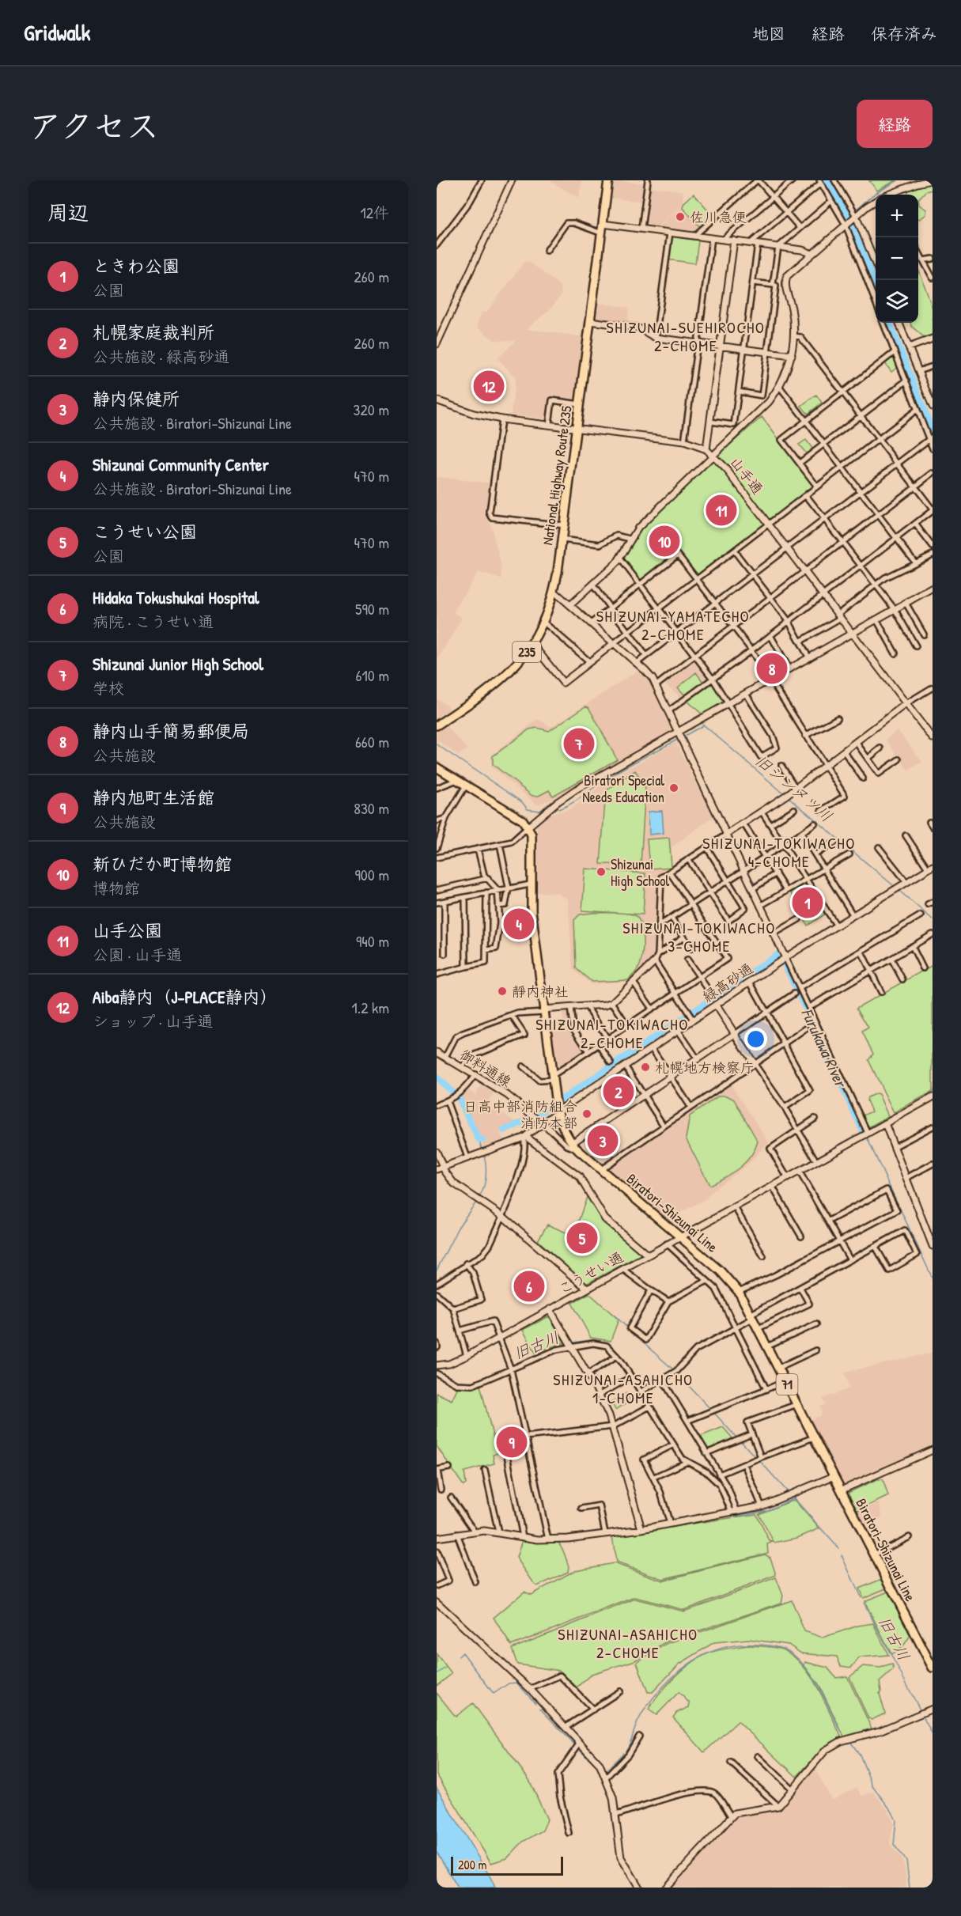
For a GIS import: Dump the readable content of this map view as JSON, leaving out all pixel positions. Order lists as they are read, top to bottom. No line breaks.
{"streets":{"main road":["National Highway Route 235","235","Biratori-Shizunai Line","71"],"street":["山手通","緑高砂通","御料通線","こうせい通"]},"crossings":[["National Highway Route 235","山手通"],["緑高砂通","御料通線"],["緑高砂通","Biratori-Shizunai Line"],["Biratori-Shizunai Line","こうせい通"]],"districts":["SHIZUNAI-SUEHIROCHO 2-CHOME","SHIZUNAI-YAMATECHO 2-CHOME","SHIZUNAI-TOKIWACHO 4-CHOME","SHIZUNAI-TOKIWACHO 3-CHOME","SHIZUNAI-TOKIWACHO 2-CHOME","SHIZUNAI-ASAHICHO 1-CHOME","SHIZUNAI-ASAHICHO 2-CHOME"],"water":["旧シンヌツ川","Furukawa River","旧古川"],"places":["佐川急便","Biratori Special Needs Education","Shizunai High School","靜内神社","札幌地方検察庁","日高中部消防組合 消防本部"],"scale_bar":"200 m","page":{"header":"Gridwalk","nav":["地図","経路","保存済み"],"title":"アクセス","buttons":"経路","heading":["周辺","12件"],"map_buttons":["+","−"],"list":[{"mark":"1","name":"ときわ公園","note":"公園","value":"260 m"},{"mark":"2","name":"札幌家庭裁判所","note":"公共施設 · 緑高砂通","value":"260 m"},{"mark":"3","name":"静内保健所","note":"公共施設 · Biratori-Shizunai Line","value":"320 m"},{"mark":"4","name":"Shizunai Community Center","note":"公共施設 · Biratori-Shizunai Line","value":"470 m"},{"mark":"5","name":"こうせい公園","note":"公園","value":"470 m"},{"mark":"6","name":"Hidaka Tokushukai Hospital","note":"病院 · こうせい通","value":"590 m"},{"mark":"7","name":"Shizunai Junior High School","note":"学校","value":"610 m"},{"mark":"8","name":"静内山手簡易郵便局","note":"公共施設","value":"660 m"},{"mark":"9","name":"静内旭町生活館","note":"公共施設","value":"830 m"},{"mark":"10","name":"新ひだか町博物館","note":"博物館","value":"900 m"},{"mark":"11","name":"山手公園","note":"公園 · 山手通","value":"940 m"},{"mark":"12","name":"Aiba静内（J-PLACE静内）","note":"ショップ · 山手通","value":"1.2 km"}],"pins":["12","11","10","8","7","1","4","2","3","5","6","9"],"scale":"200 m"}}
